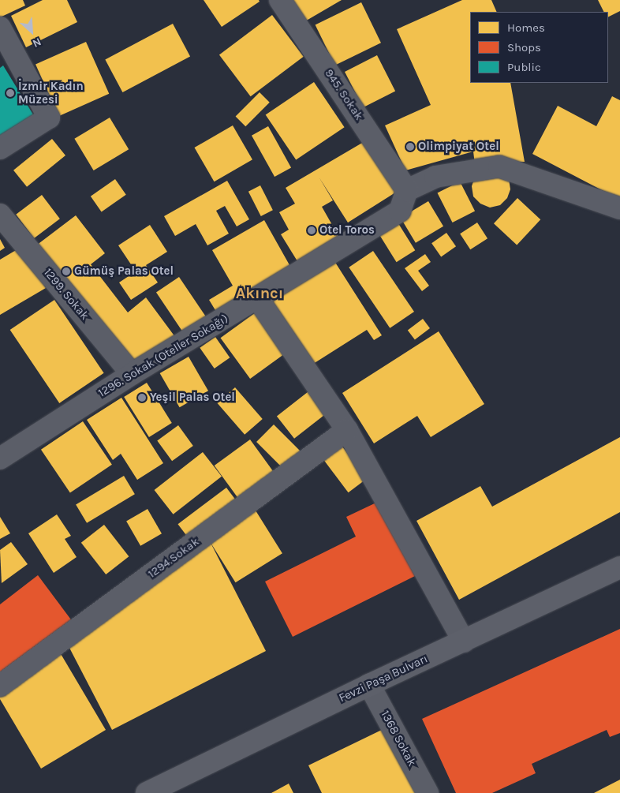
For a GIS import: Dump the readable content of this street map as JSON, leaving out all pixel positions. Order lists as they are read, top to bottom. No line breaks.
{"streets":{"main road":["Fevzi Paşa Bulvarı"],"street":["945. Sokak","1299. Sokak","1296. Sokak (Oteller Sokağı)","1294.Sokak","1368 Sokak"]},"crossings":[["945. Sokak","1296. Sokak (Oteller Sokağı)"],["1299. Sokak","1296. Sokak (Oteller Sokağı)"],["Fevzi Paşa Bulvarı","1368 Sokak"]],"districts":["Akıncı"],"places":["İzmir Kadın Müzesi","Olimpiyat Otel","Otel Toros","Gümüş Palas Otel","Yeşil Palas Otel"],"legend":["Homes","Shops","Public"],"north":"bottom right"}
